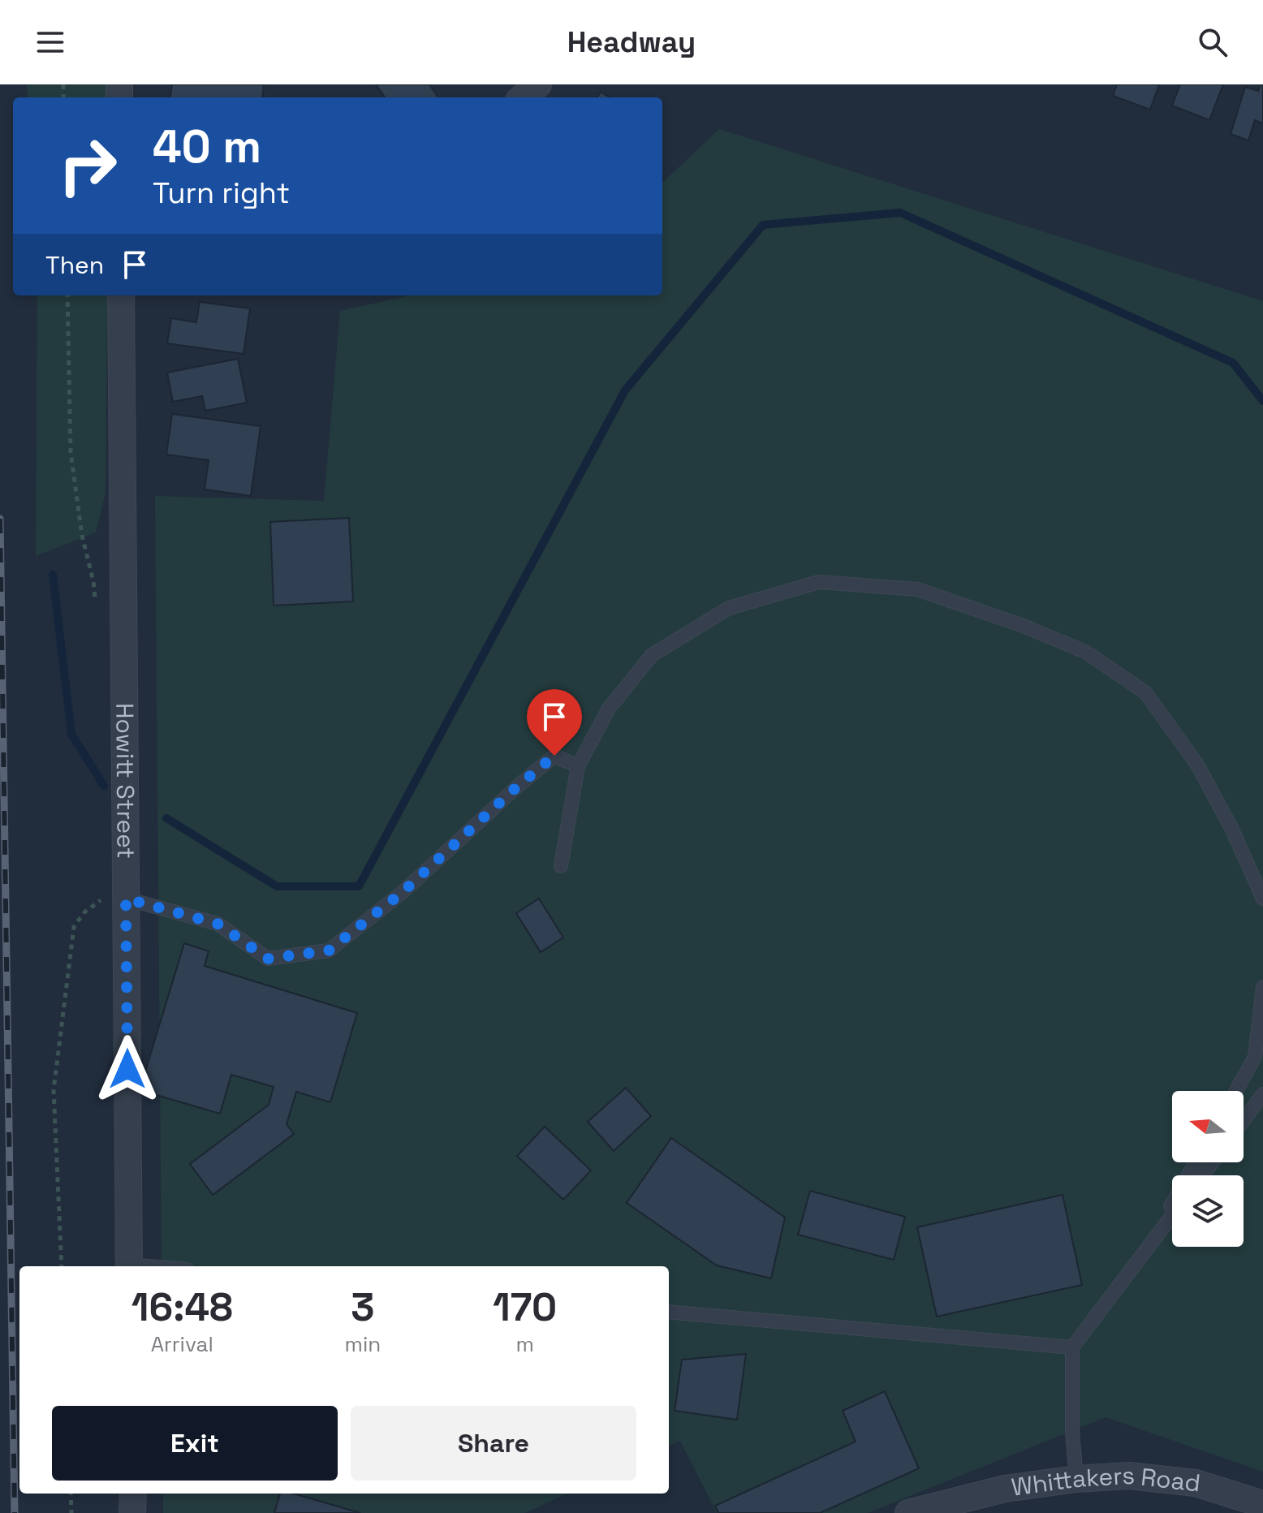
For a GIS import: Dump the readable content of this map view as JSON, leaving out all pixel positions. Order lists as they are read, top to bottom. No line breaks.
{"streets":{"street":["Howitt Street","Whittakers Road"]},"north":"left","page":{"header":"Headway","turn":["40 m","Turn right"],"then":"Then","eta":["16:48","Arrival","3","min","170","m"],"buttons":["Exit","Share"]}}
